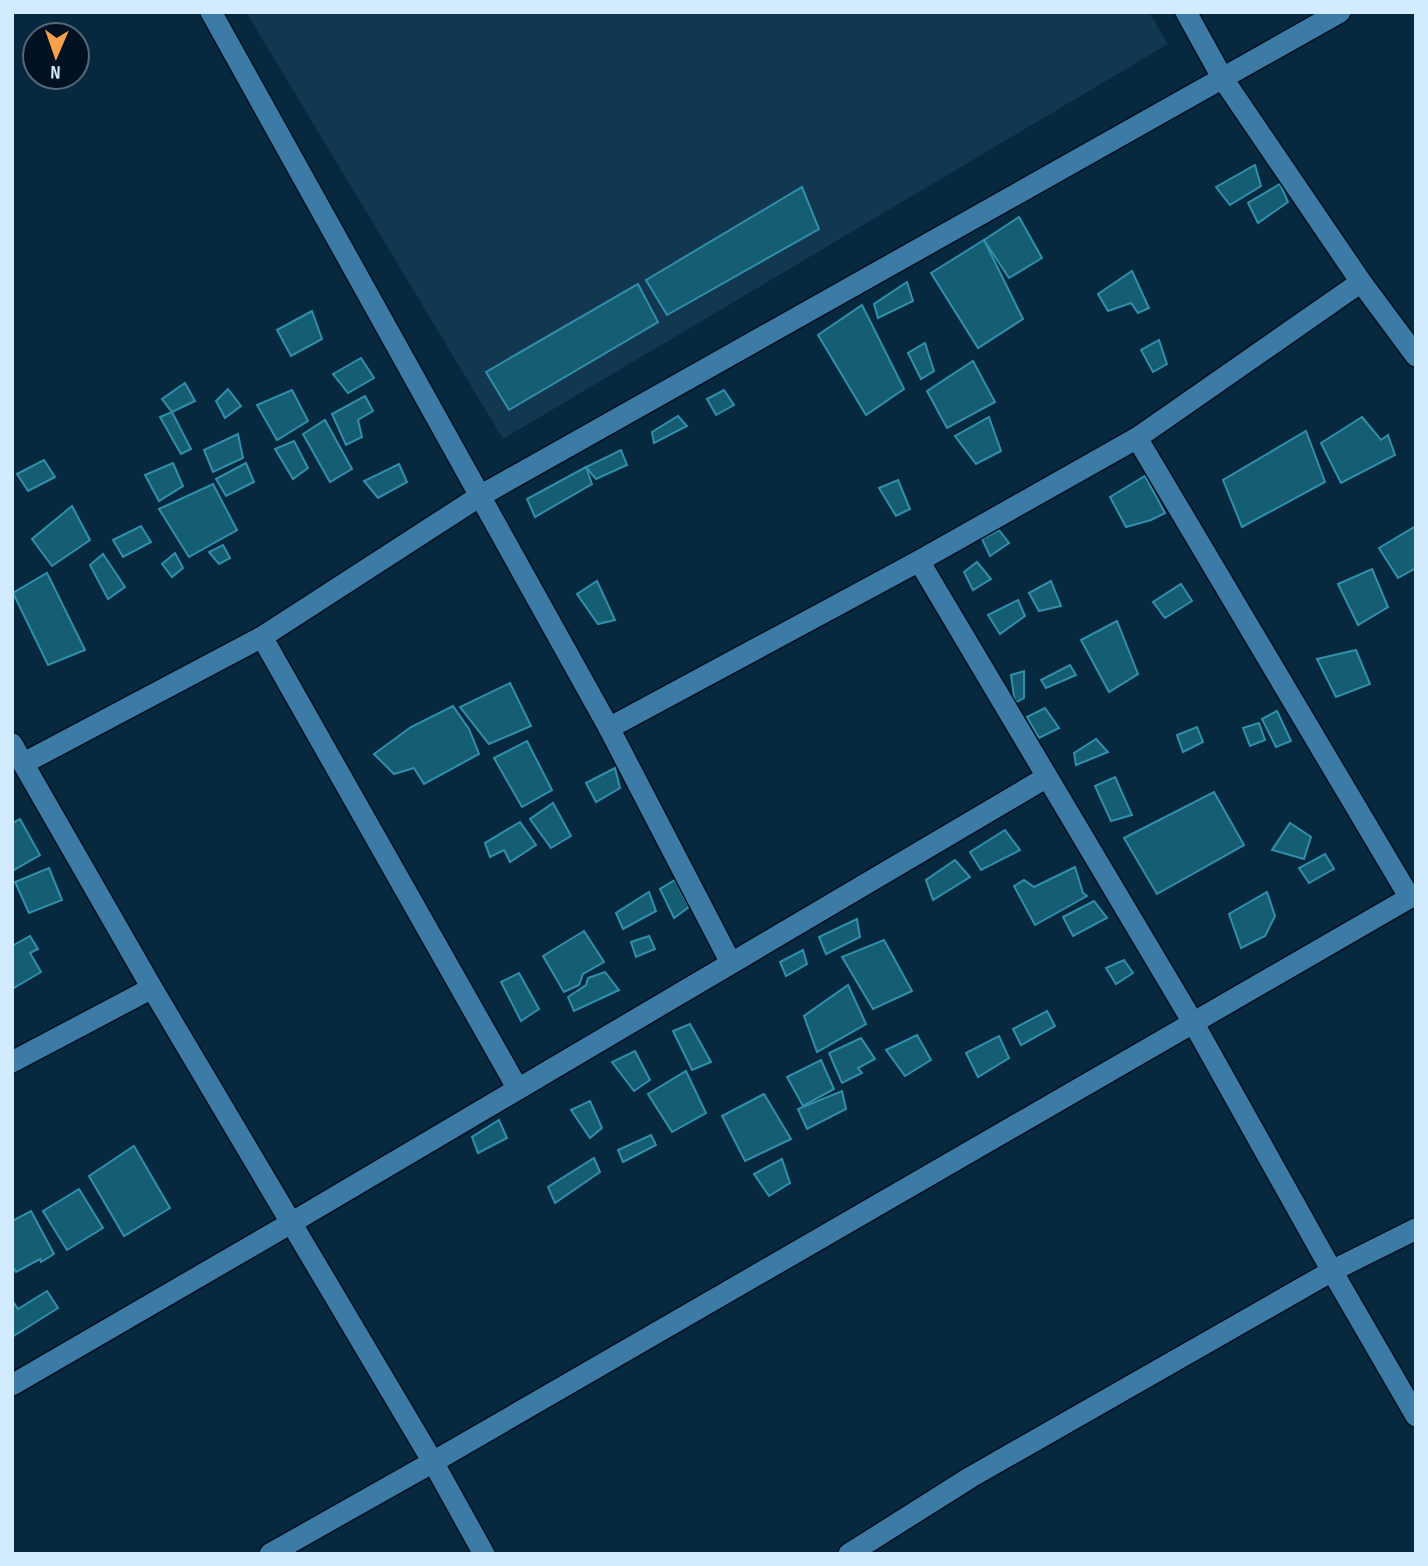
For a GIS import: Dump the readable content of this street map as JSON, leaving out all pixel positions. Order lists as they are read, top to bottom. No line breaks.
{"north":"bottom"}
